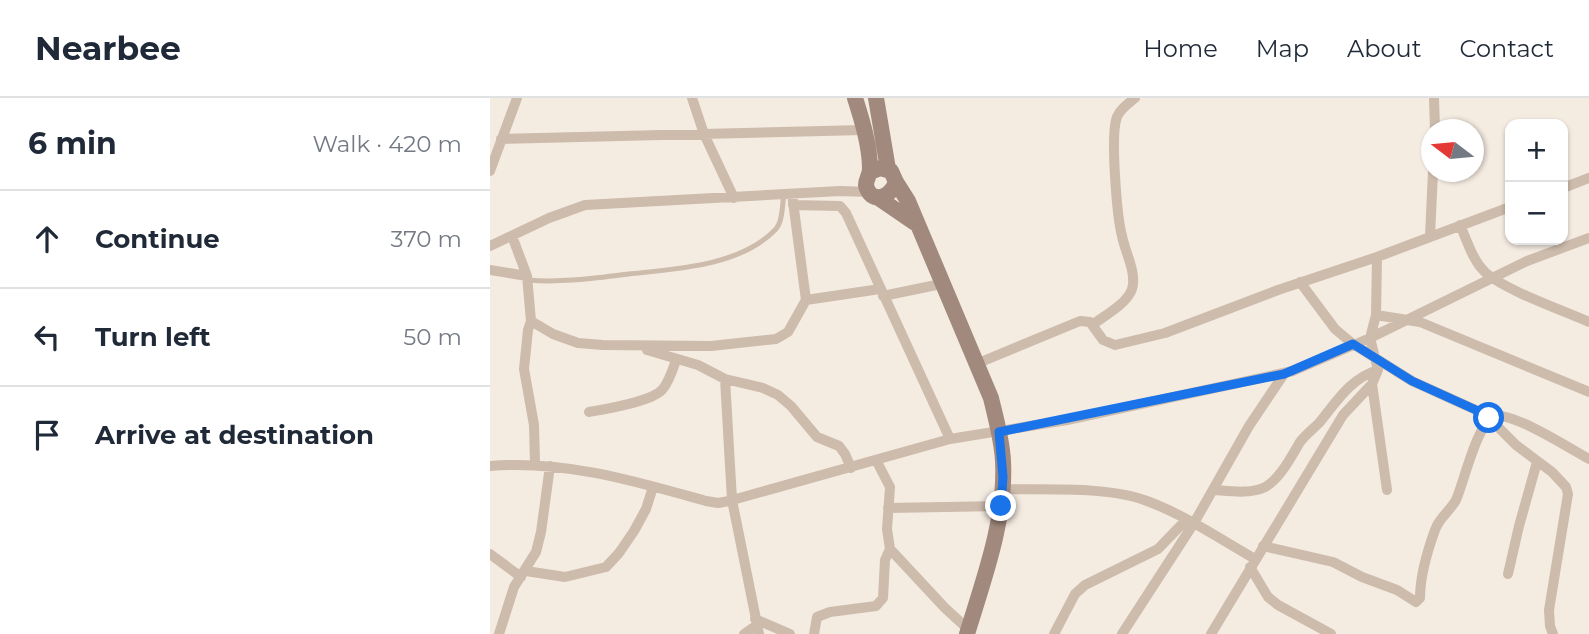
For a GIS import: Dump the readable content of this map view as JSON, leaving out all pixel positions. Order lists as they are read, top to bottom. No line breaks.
{"north":"left","page":{"header":"Nearbee","nav":["Home","Map","About","Contact"],"heading":["6 min","Walk · 420 m"],"map_buttons":["+","−"],"list":[["Continue","370 m"],["Turn left","50 m"],"Arrive at destination"]}}
